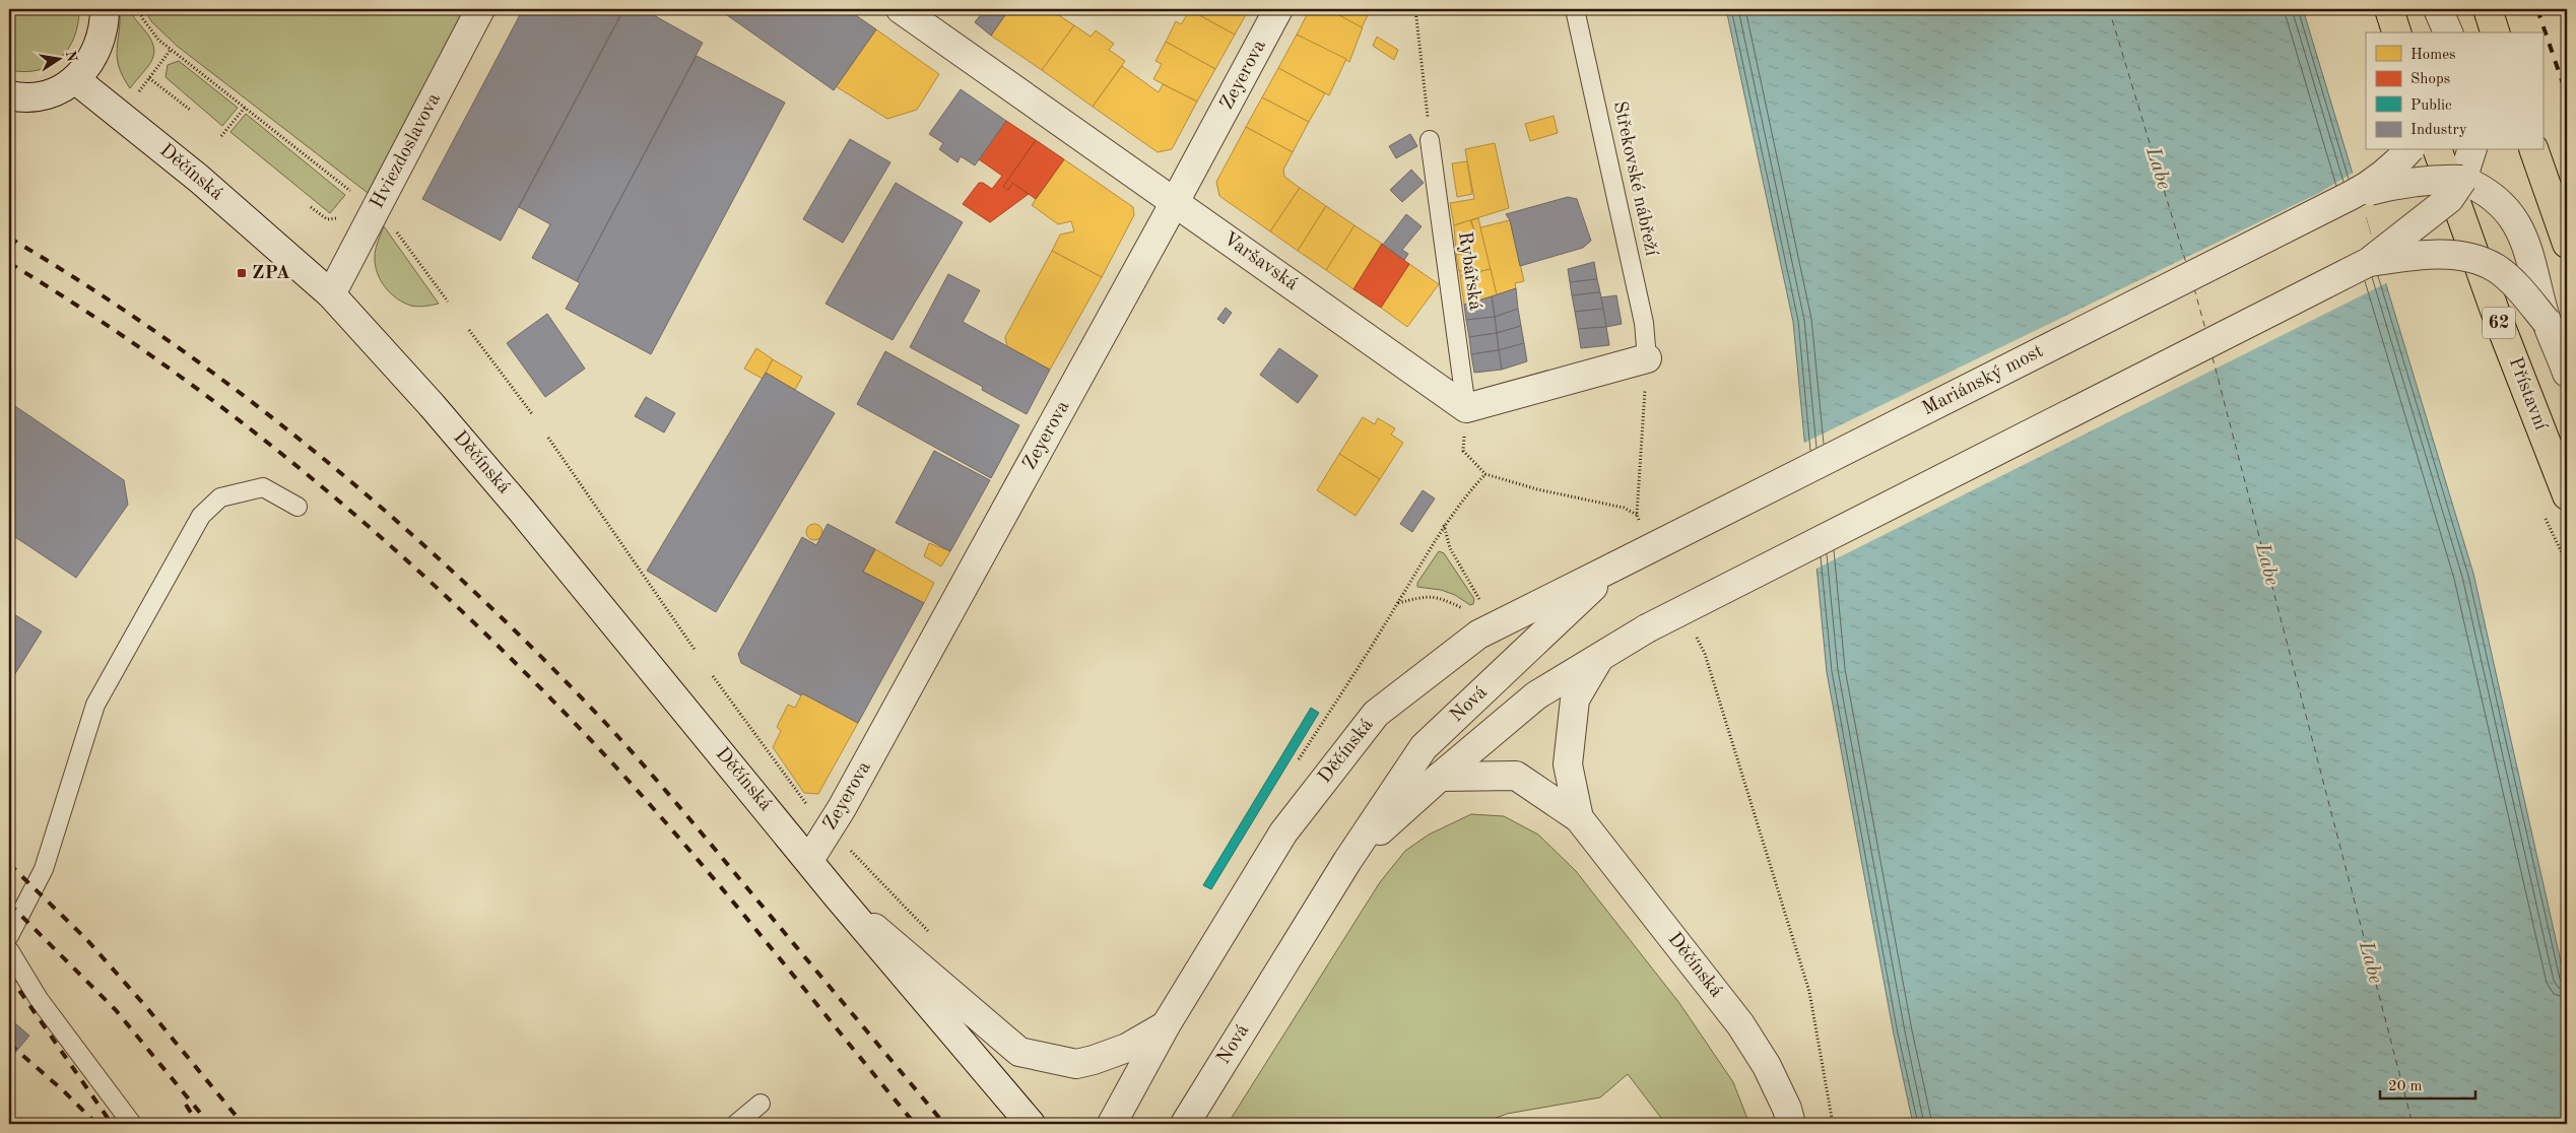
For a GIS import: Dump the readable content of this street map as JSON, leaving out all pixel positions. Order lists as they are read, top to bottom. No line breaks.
{"streets":{"main road":["62","Přístavní"],"street":["Zeyerova","Hviezdoslavova","Děčínská","Varšavská","Mariánský most","Nová"],"lane":["Střekovské nábřeží","Rybářská"]},"crossings":[["Zeyerova","Děčínská"],["Zeyerova","Varšavská"],["Hviezdoslavova","Děčínská"],["Děčínská","Mariánský most"],["Děčínská","Nová"],["Varšavská","Rybářská"],["Mariánský most","Nová"]],"water":["Labe"],"places":{"transit":["ZPA"]},"legend":["Homes","Shops","Public","Industry"],"scale_bar":"20 m","north":"right"}
